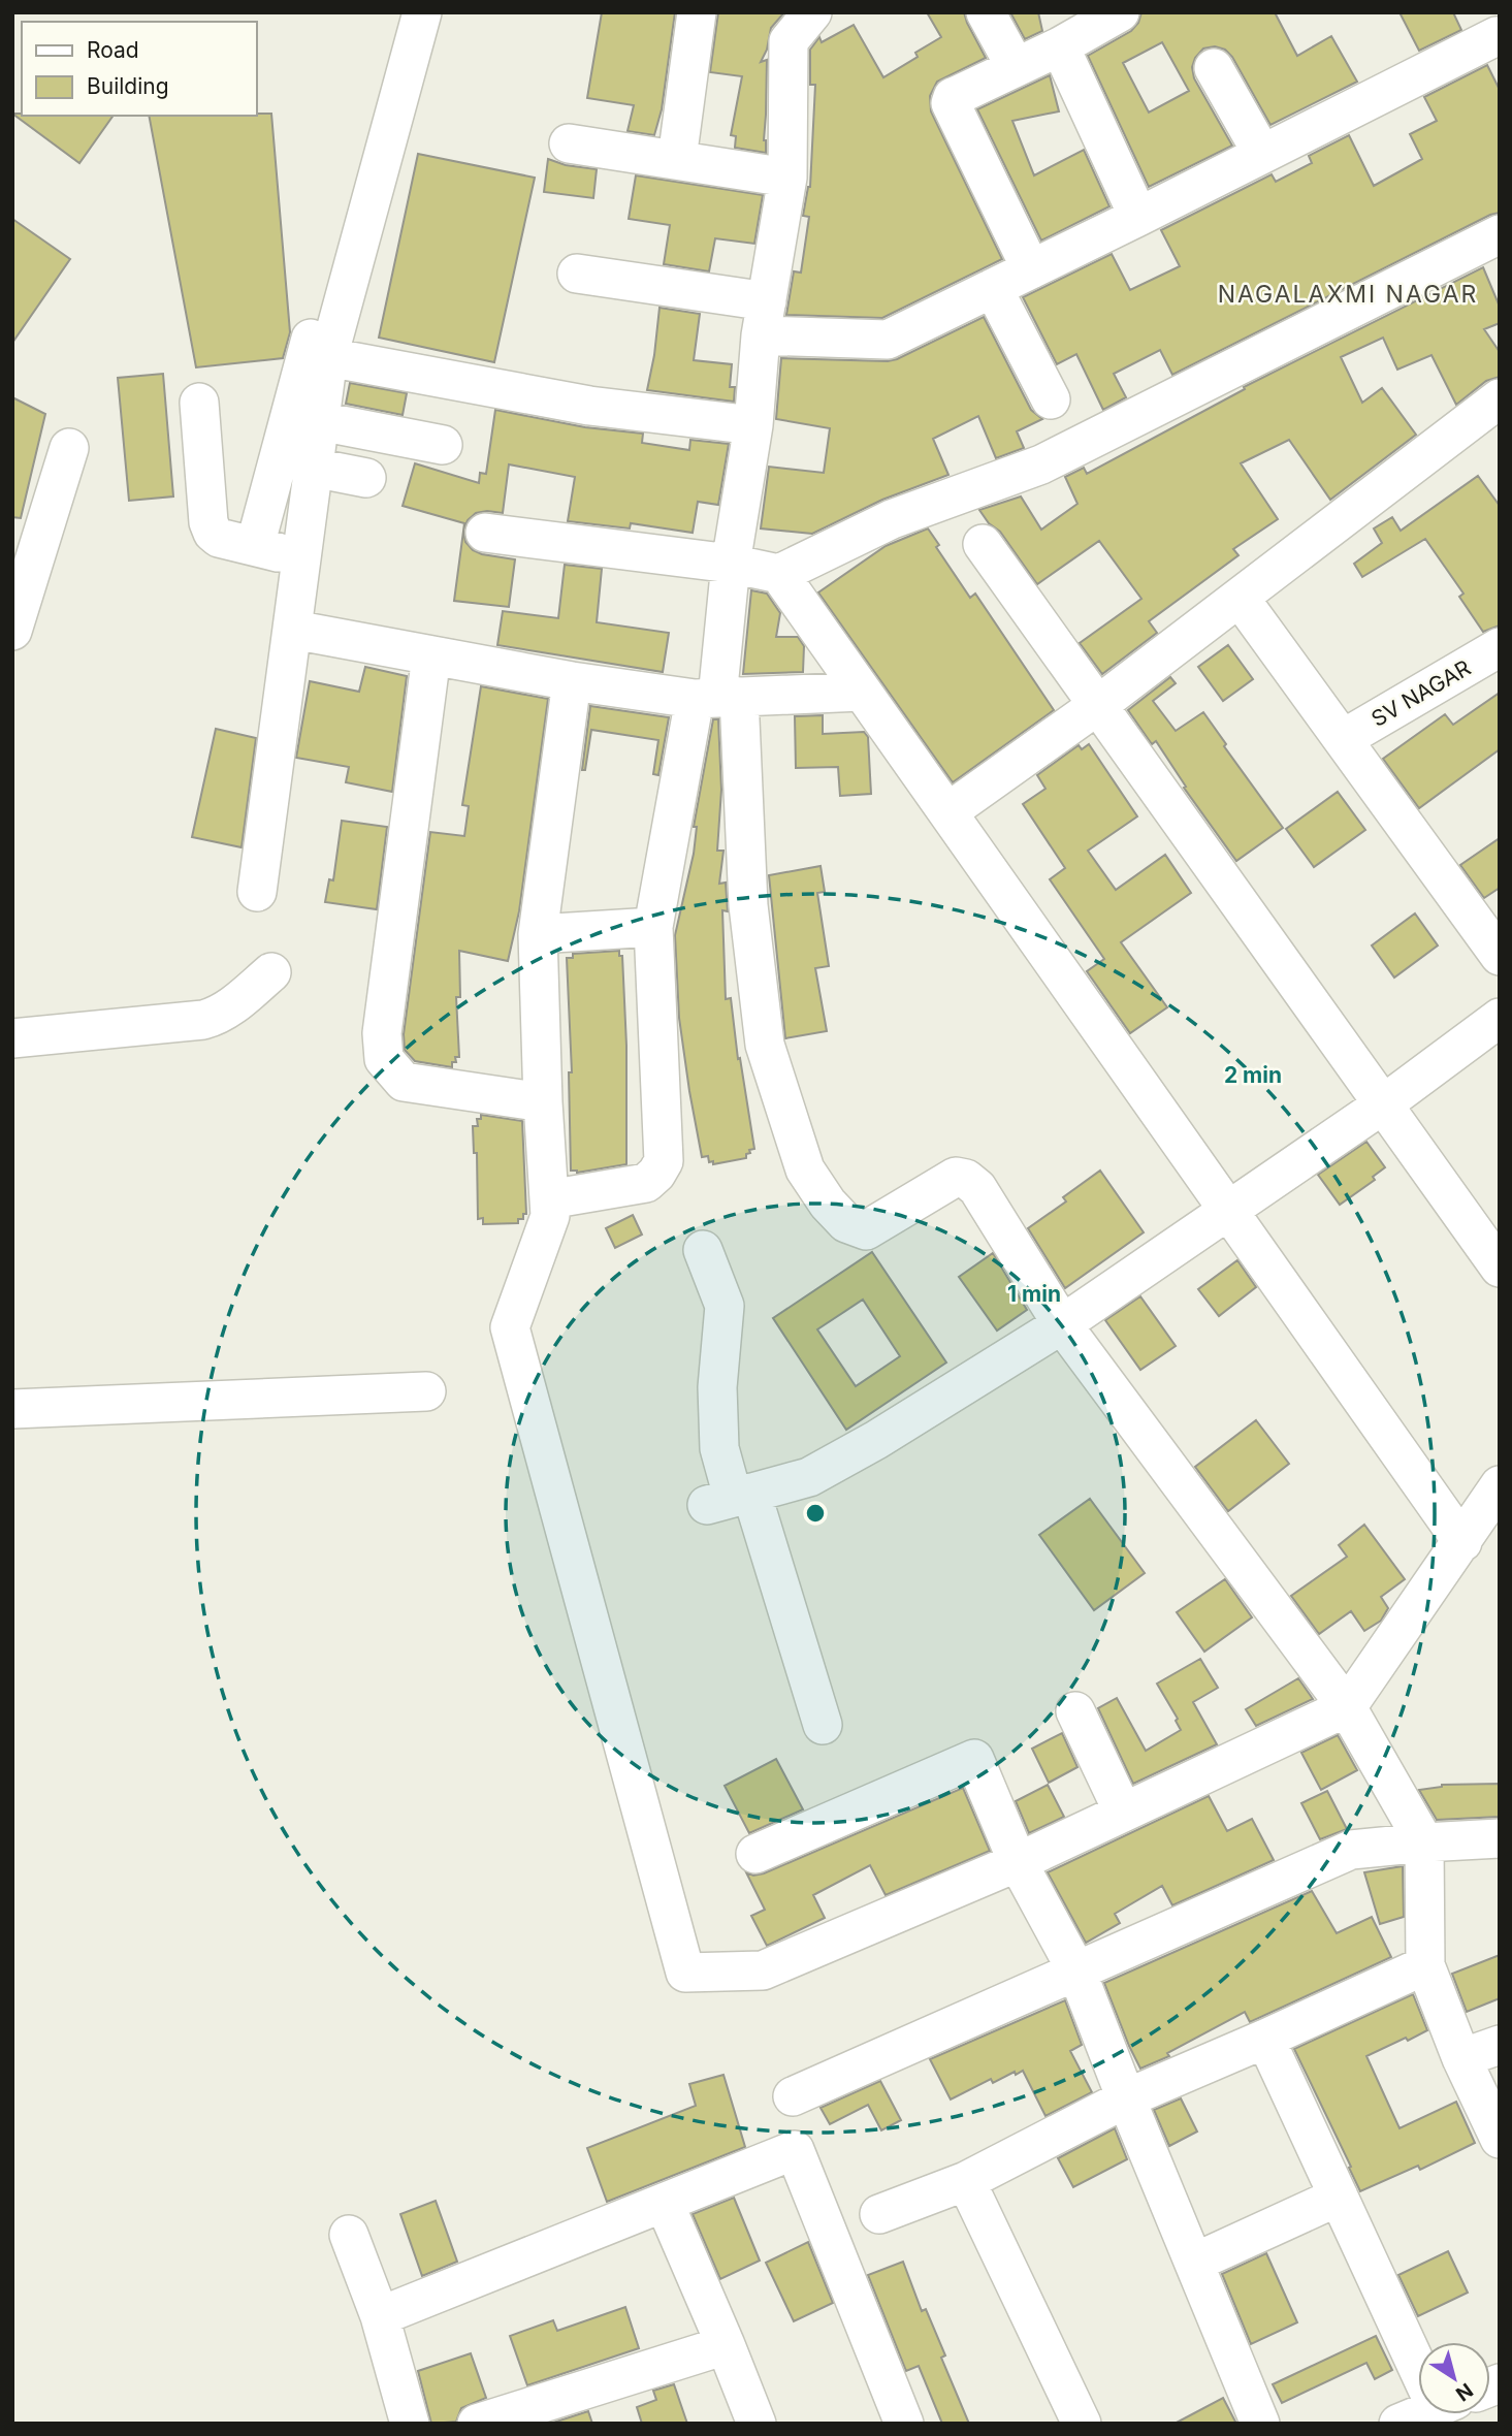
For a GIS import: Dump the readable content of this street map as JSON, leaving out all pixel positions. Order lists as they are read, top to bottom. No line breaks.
{"streets":{"street":["SV NAGAR"]},"districts":["NAGALAXMI NAGAR"],"legend":["Road","Building"],"north":"bottom right","rings":["2 min","1 min"]}
